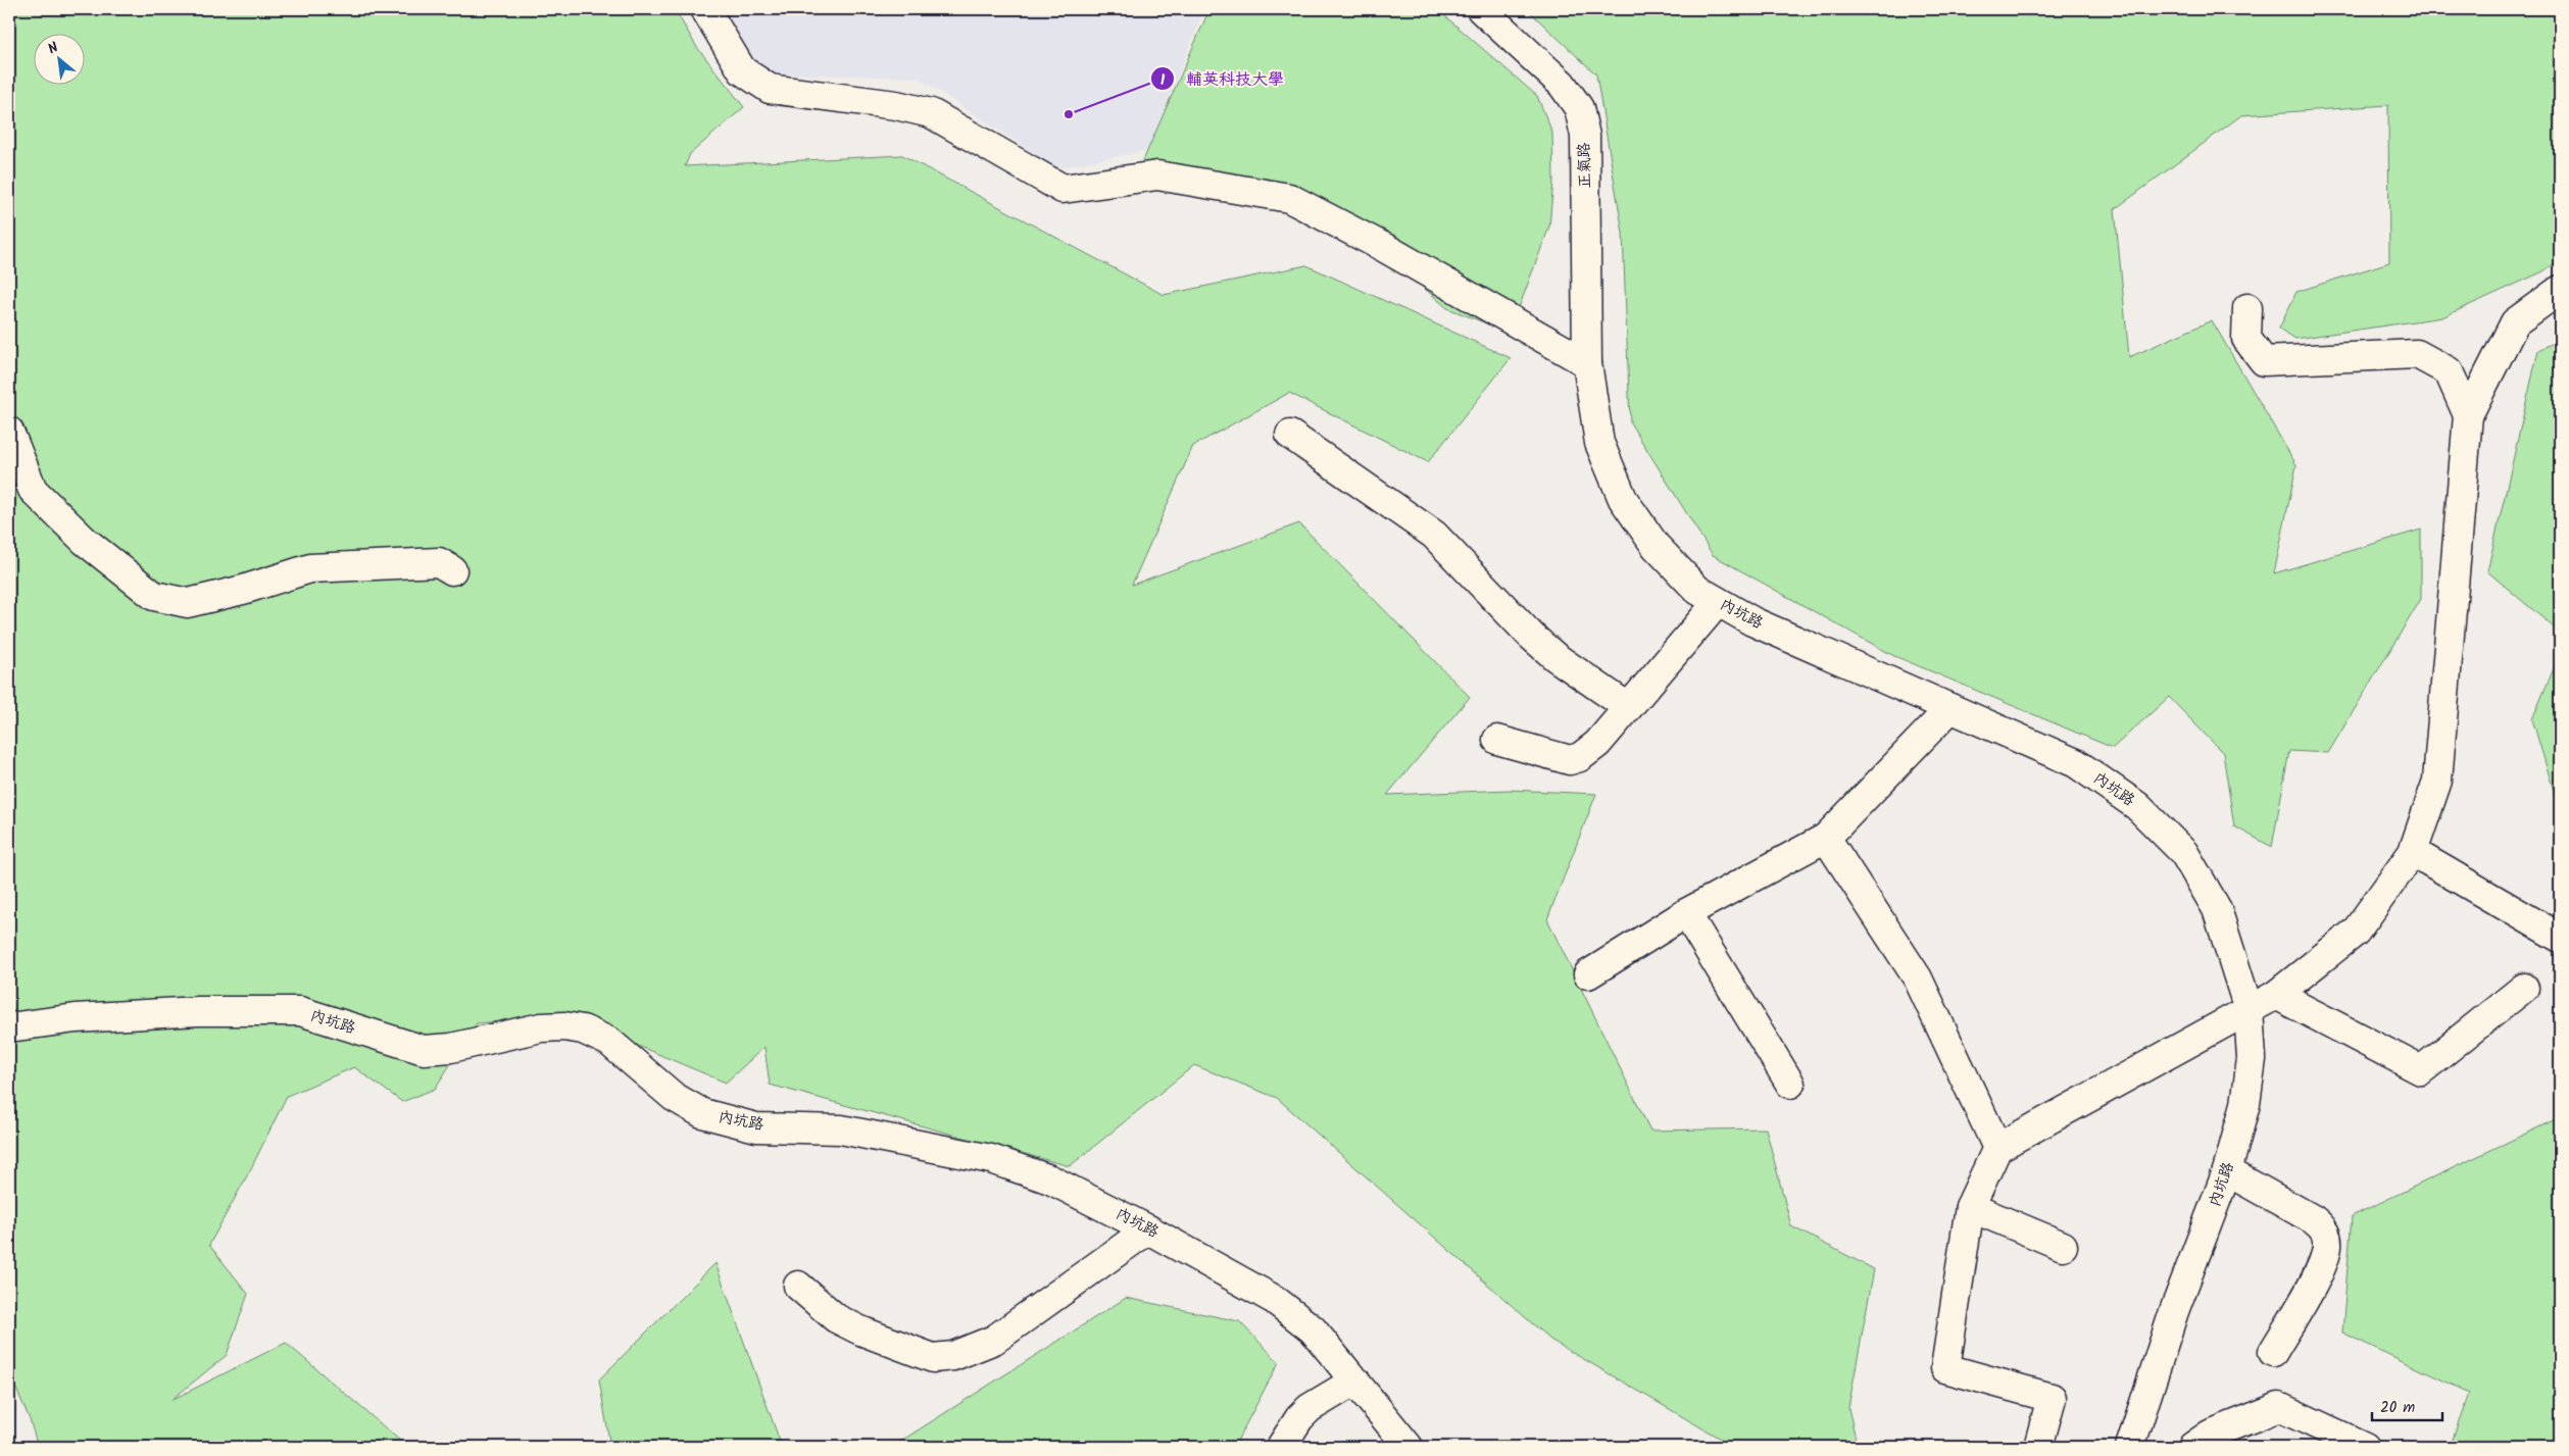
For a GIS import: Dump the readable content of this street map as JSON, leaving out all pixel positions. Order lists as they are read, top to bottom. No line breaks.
{"streets":{"street":["正氣路","內坑路"]},"crossings":[["正氣路","內坑路"]],"places":["輔英科技大學"],"scale_bar":"20 m","north":"top left"}
